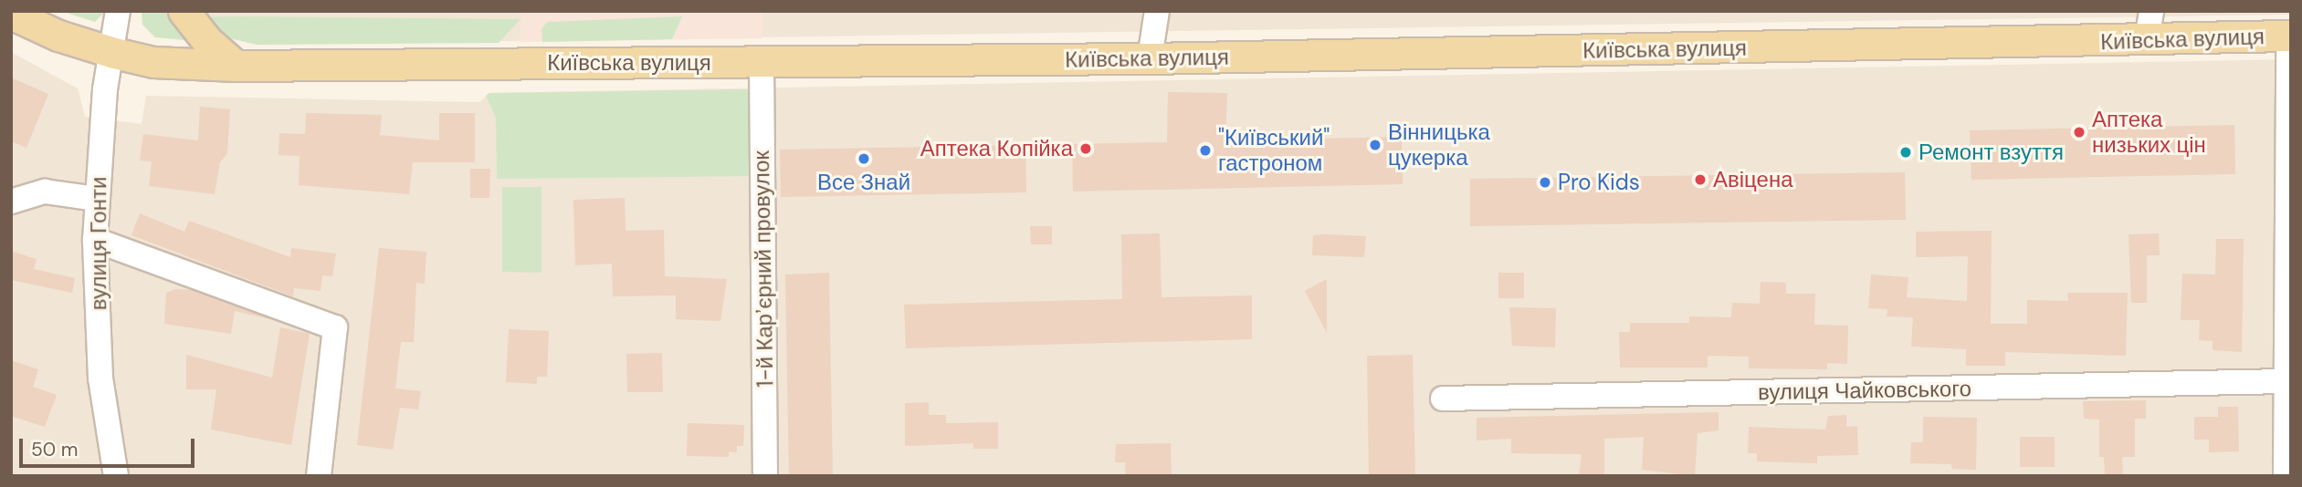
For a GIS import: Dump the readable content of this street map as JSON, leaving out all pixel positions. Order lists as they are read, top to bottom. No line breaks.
{"streets":{"main road":["Київська вулиця"],"street":["вулиця Гонти","1-й Карʼєрний провулок","вулиця Чайковського"]},"crossings":[["Київська вулиця","вулиця Гонти"],["Київська вулиця","1-й Карʼєрний провулок"]],"places":["Аптека низьких цін","Вінницька цукерка","Аптека Копійка","\"Київський\" гастроном","Ремонт взуття","Все Знай","Авіцена","Pro Kids"],"scale_bar":"50 m"}
